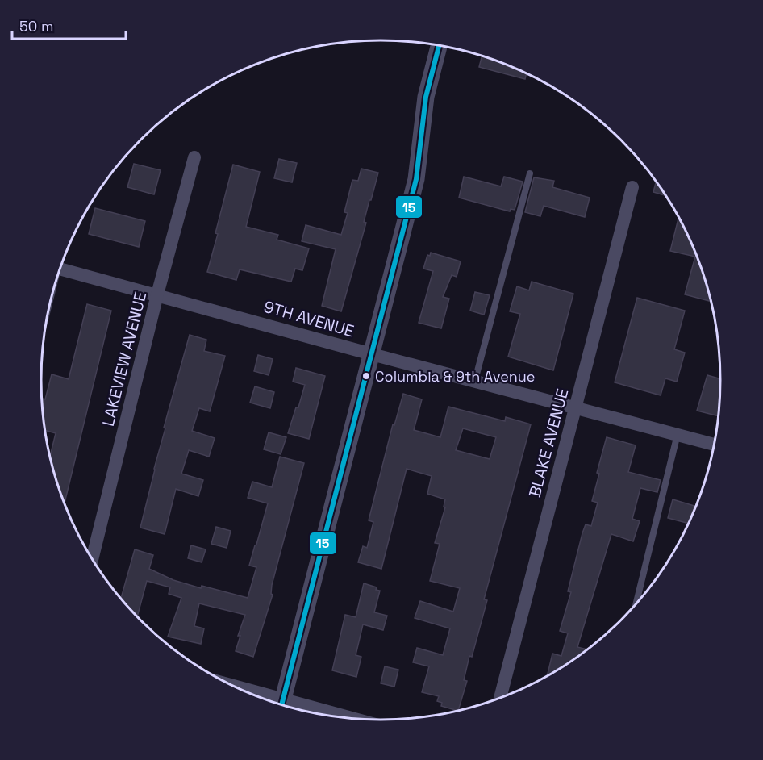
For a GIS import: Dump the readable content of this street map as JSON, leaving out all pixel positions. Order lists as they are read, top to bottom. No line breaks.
{"streets":{"street":["9TH AVENUE","LAKEVIEW AVENUE","BLAKE AVENUE"]},"crossings":[["9TH AVENUE","LAKEVIEW AVENUE"],["9TH AVENUE","BLAKE AVENUE"]],"places":["Columbia & 9th Avenue"],"lines":["transit line 15"],"scale_bar":"50 m"}
